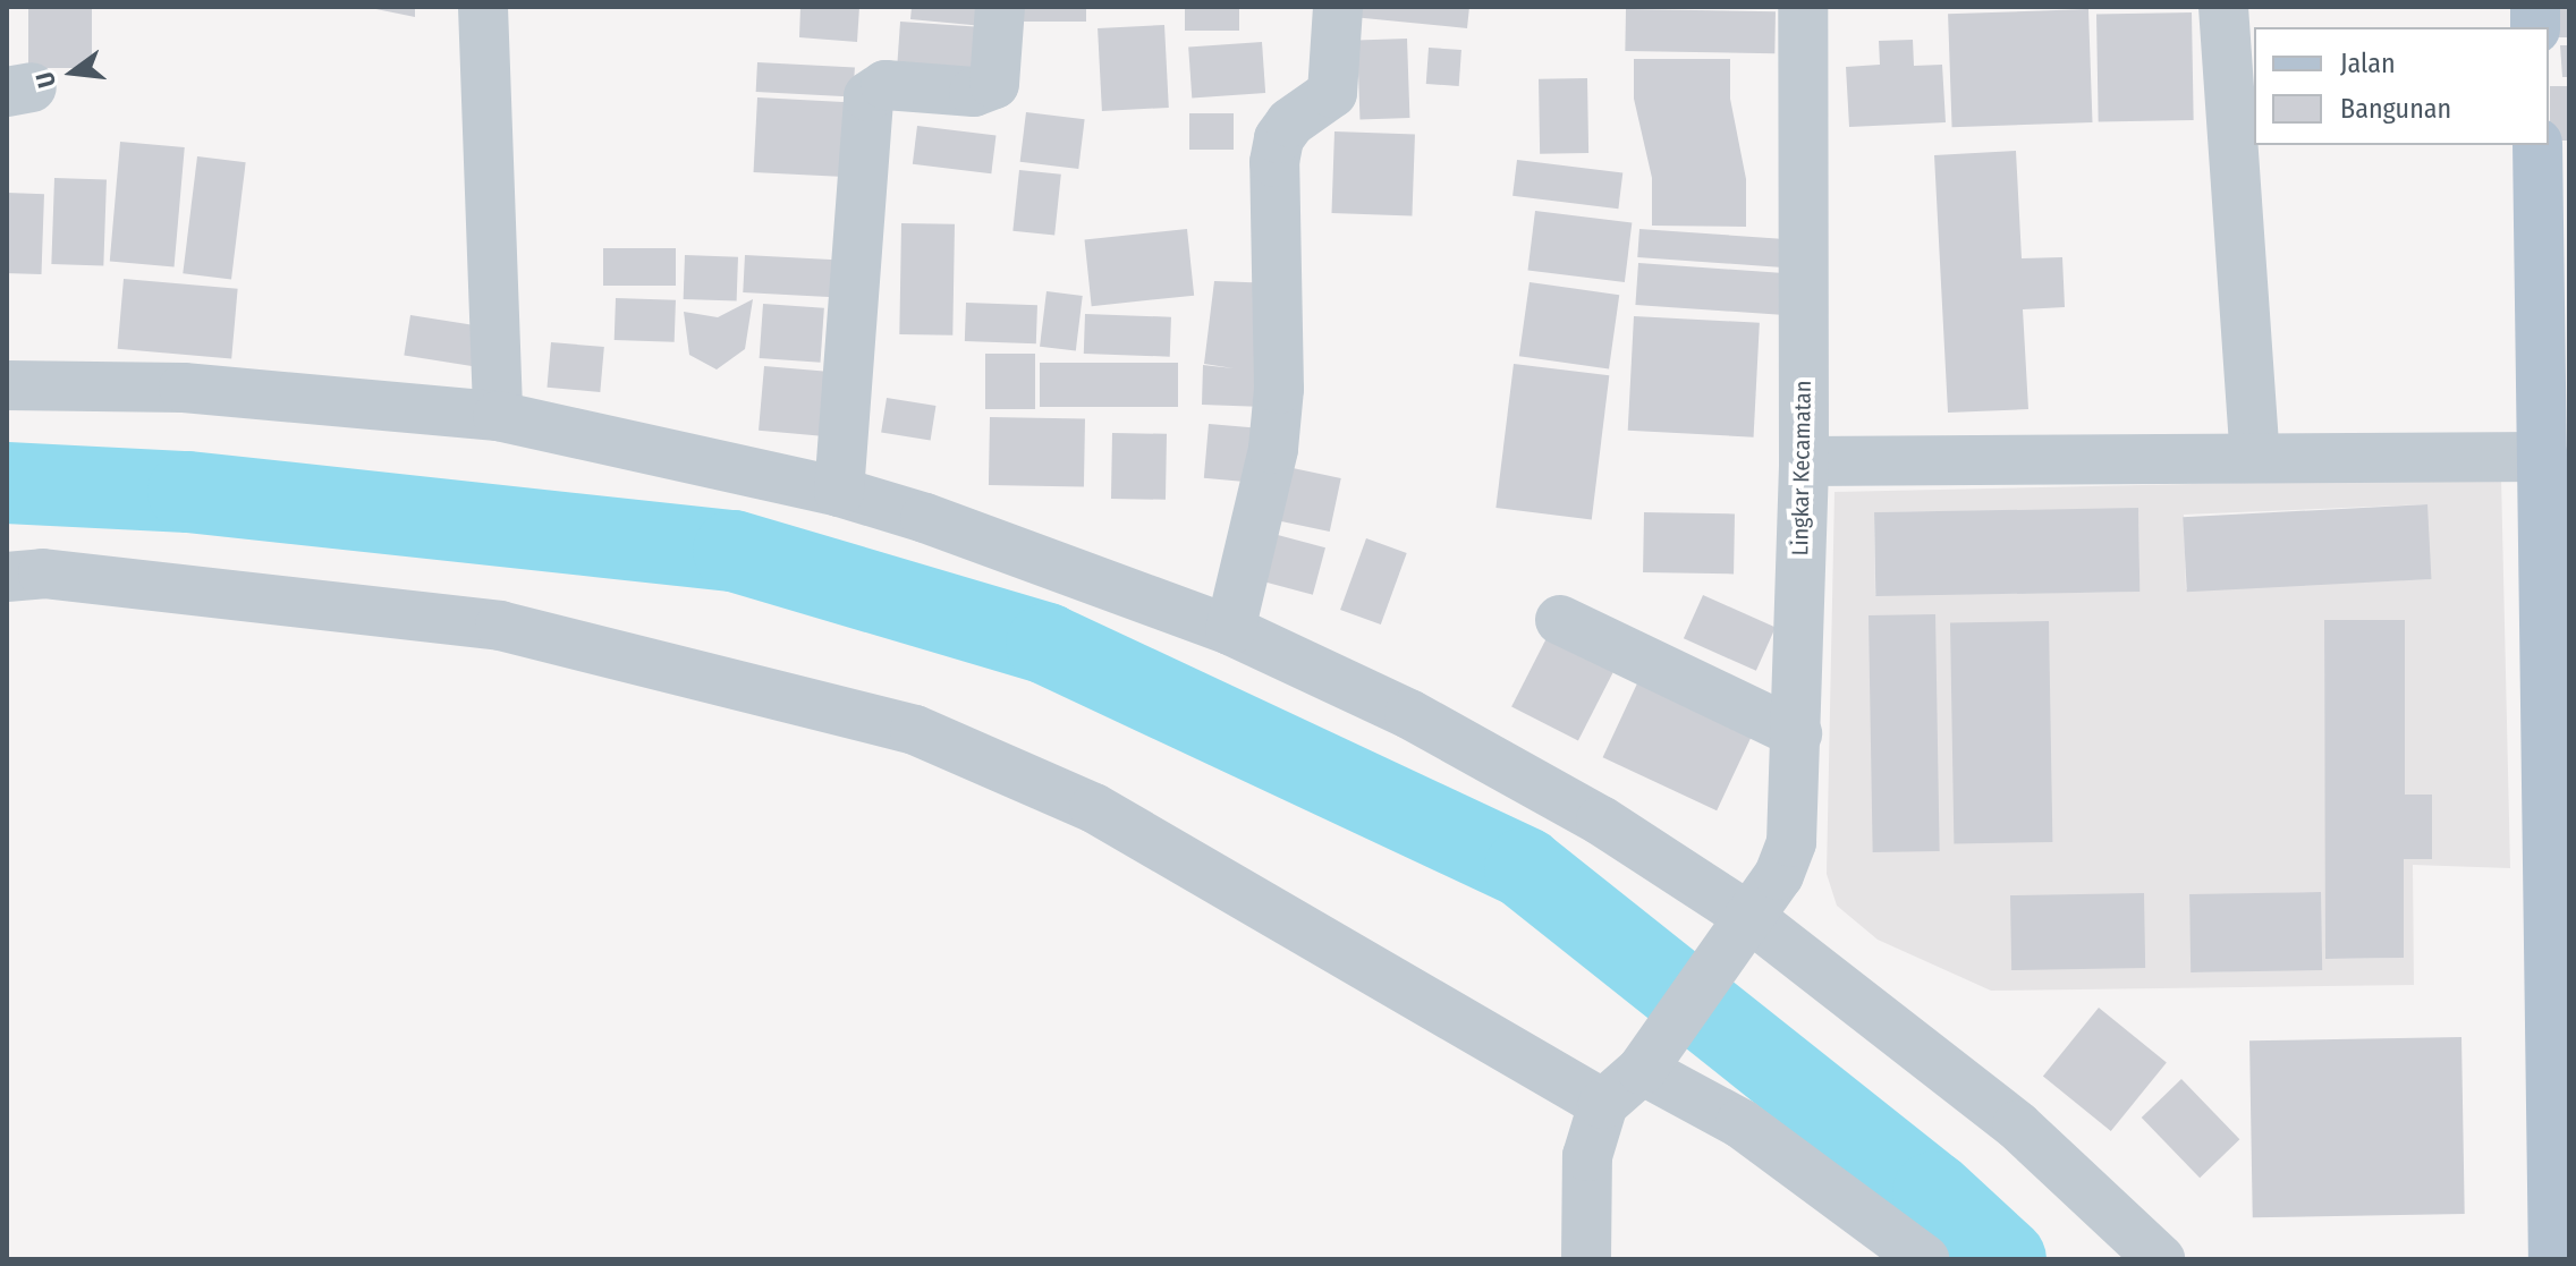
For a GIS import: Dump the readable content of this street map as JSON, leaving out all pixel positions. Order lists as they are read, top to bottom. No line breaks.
{"streets":{"street":["Lingkar Kecamatan"]},"legend":["Jalan","Bangunan"],"north":"left"}
